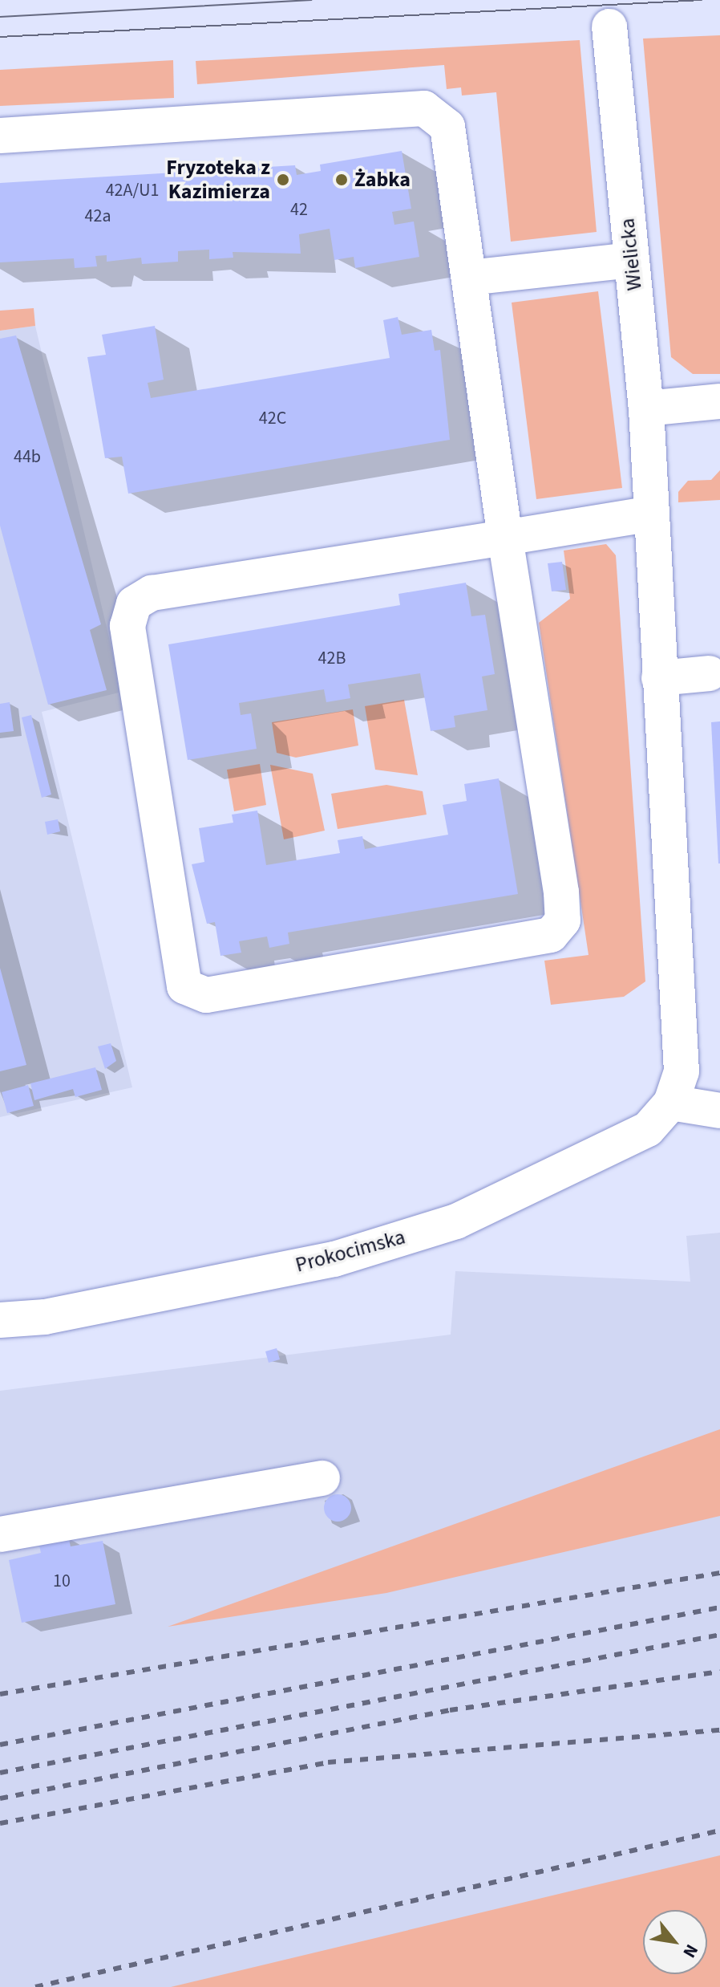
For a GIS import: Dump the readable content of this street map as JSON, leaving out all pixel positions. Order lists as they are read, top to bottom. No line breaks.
{"streets":{"street":["Wielicka","Prokocimska"]},"crossings":[["Wielicka","Prokocimska"]],"places":["Fryzoteka z Kazimierza","Żabka"],"house_numbers":["42A/U1","42","42a","42C","44b","42B","10"],"north":"bottom right"}
